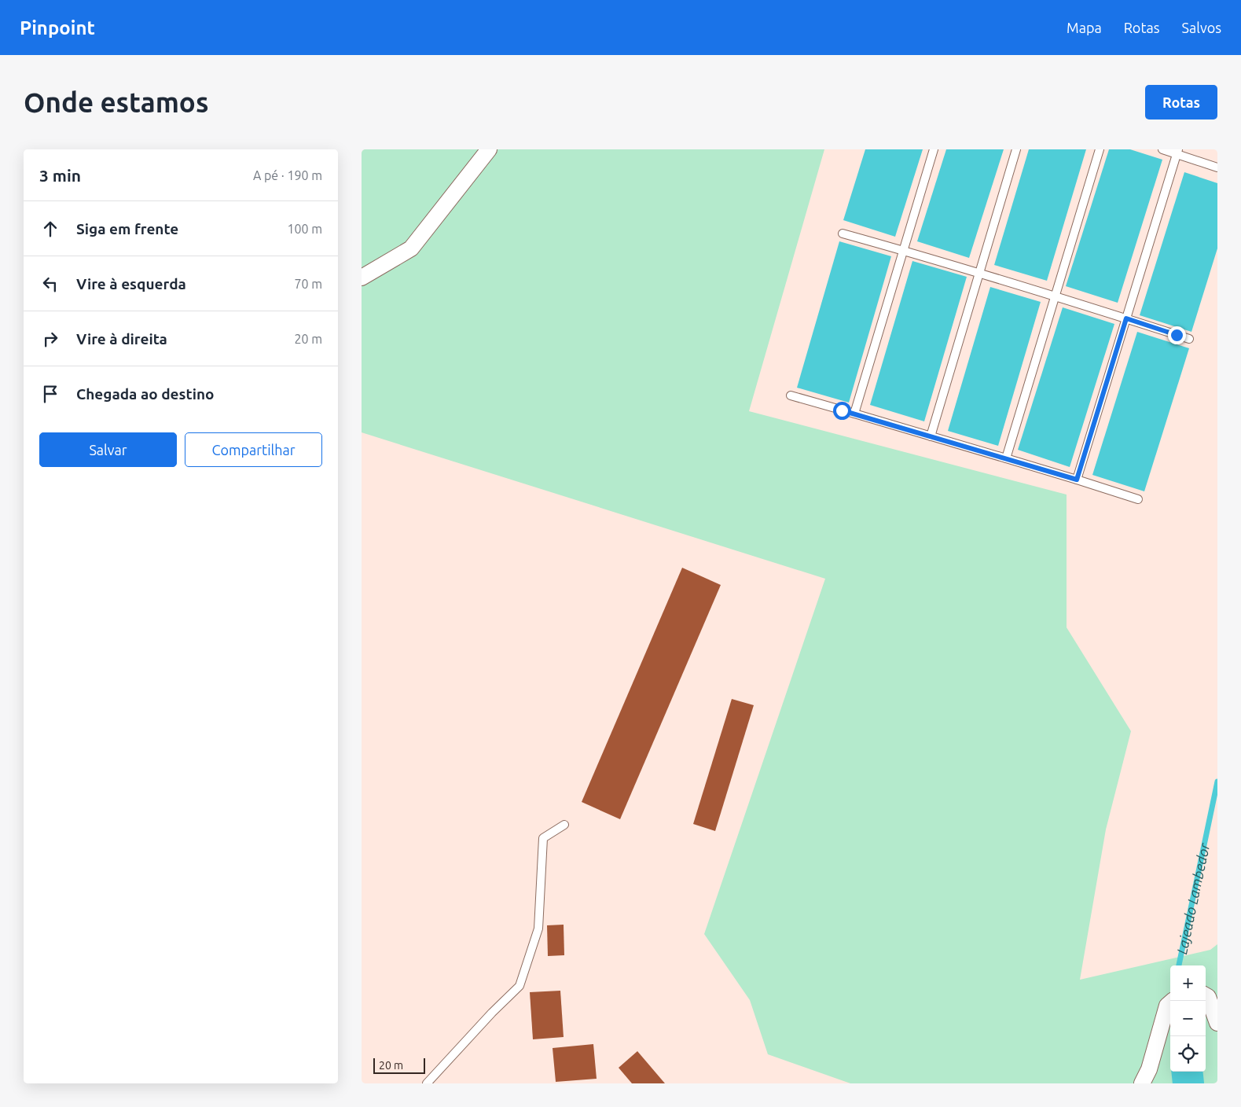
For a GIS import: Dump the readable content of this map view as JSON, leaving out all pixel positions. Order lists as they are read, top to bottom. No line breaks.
{"water":["Lajeado Lambedor"],"scale_bar":"20 m","page":{"header":"Pinpoint","nav":["Mapa","Rotas","Salvos"],"buttons":["Rotas",["Salvar","Compartilhar"]],"title":"Onde estamos","heading":["3 min","A pé · 190 m"],"list":[["Siga em frente","100 m"],["Vire à esquerda","70 m"],["Vire à direita","20 m"],"Chegada ao destino"],"map_buttons":["+","−"],"scale":"20 m"}}
